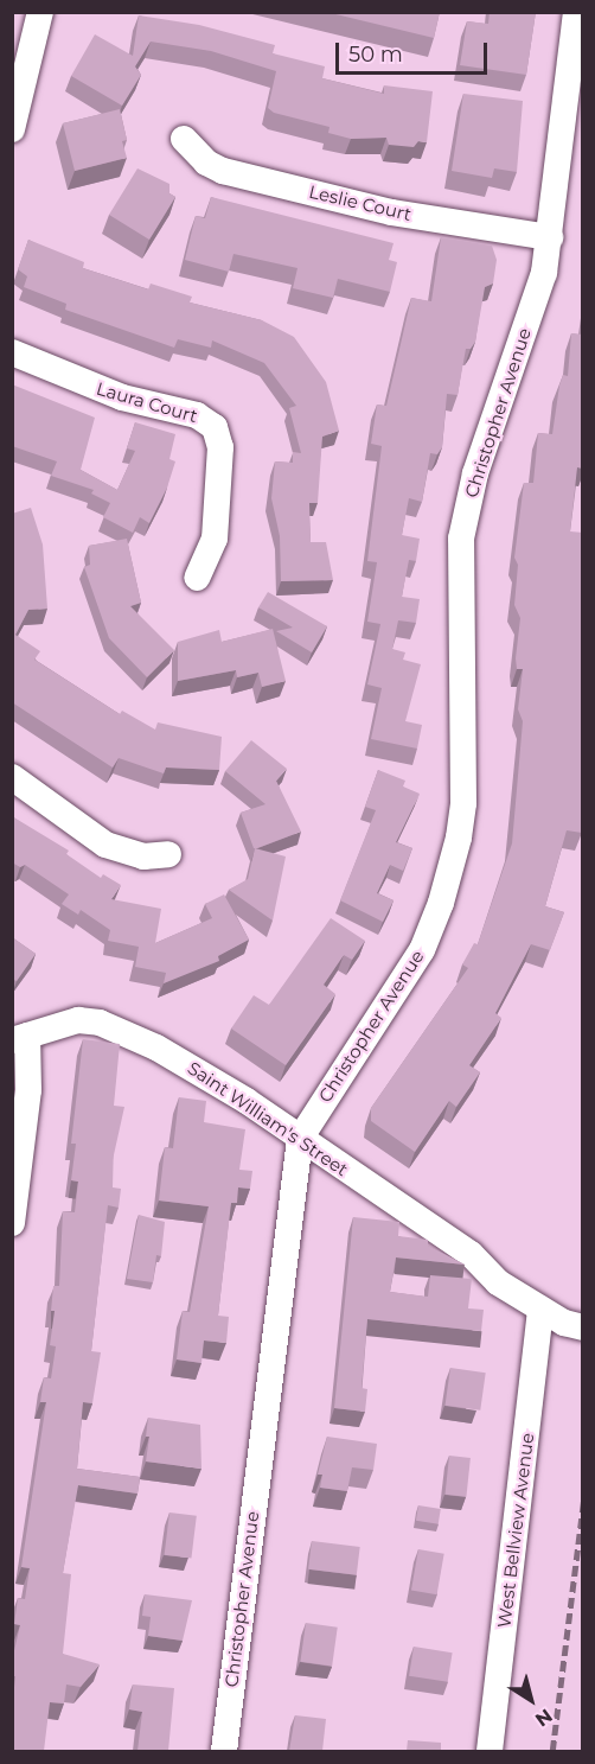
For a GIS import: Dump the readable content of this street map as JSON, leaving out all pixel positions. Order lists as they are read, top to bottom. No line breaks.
{"streets":{"street":["Leslie Court","Laura Court","Christopher Avenue","Saint William's Street","West Bellview Avenue"]},"crossings":[["Leslie Court","Christopher Avenue"],["Christopher Avenue","Saint William's Street"],["Saint William's Street","West Bellview Avenue"]],"scale_bar":"50 m","north":"bottom right"}
